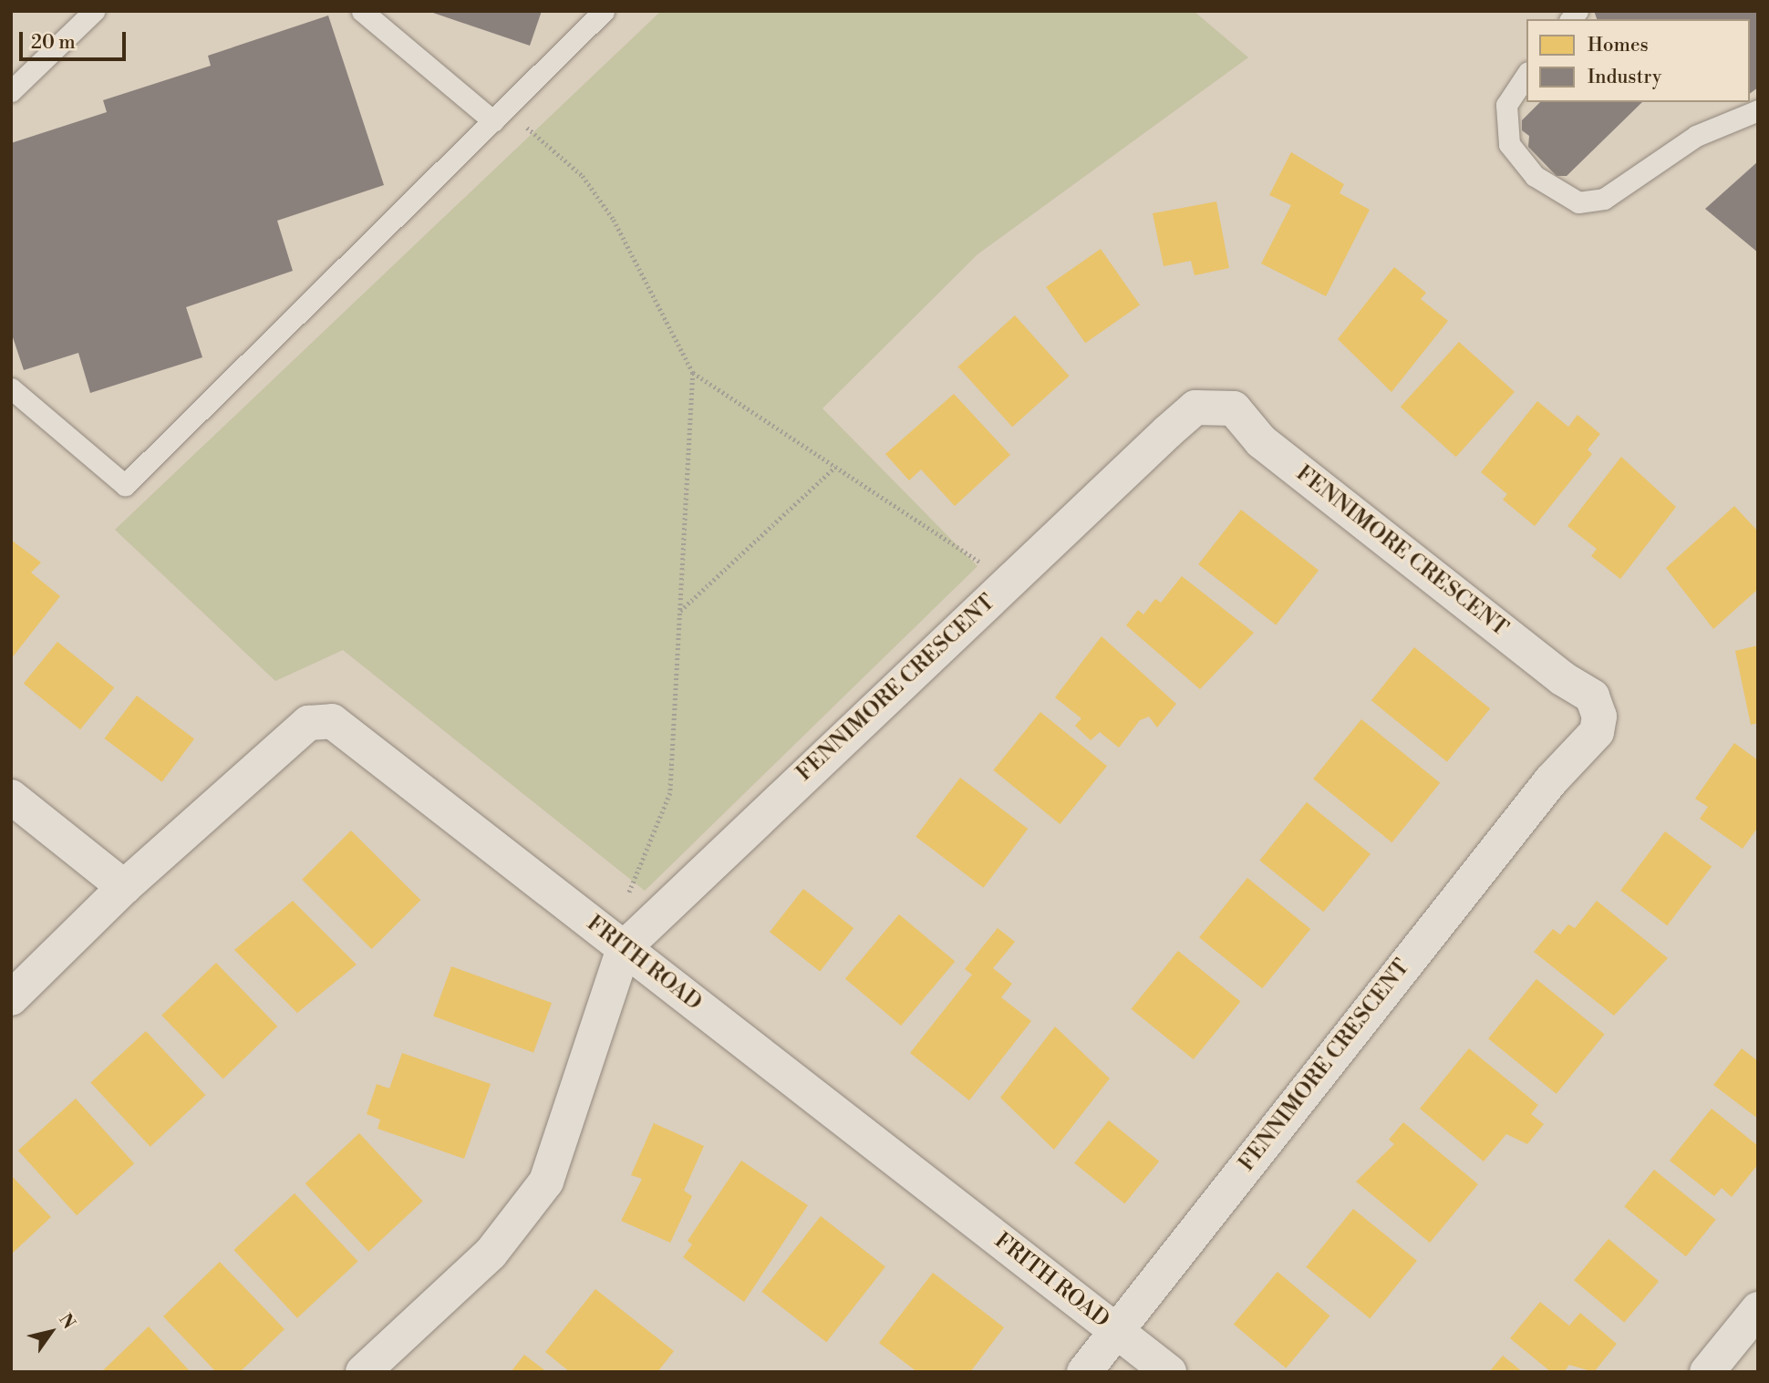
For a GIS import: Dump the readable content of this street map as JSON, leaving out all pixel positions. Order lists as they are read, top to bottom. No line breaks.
{"streets":{"street":["FENNIMORE CRESCENT","FRITH ROAD"]},"crossings":[["FENNIMORE CRESCENT","FRITH ROAD"]],"legend":["Homes","Industry"],"scale_bar":"20 m","north":"top right"}
